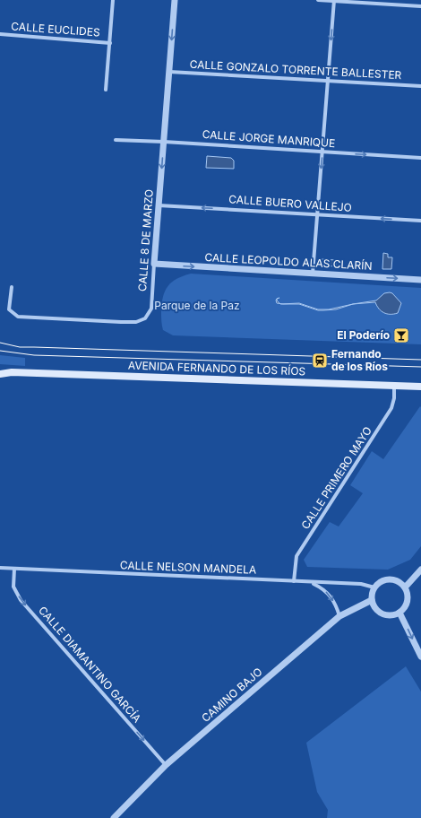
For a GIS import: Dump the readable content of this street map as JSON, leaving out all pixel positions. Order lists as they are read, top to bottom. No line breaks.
{"streets":{"main road":["AVENIDA FERNANDO DE LOS RÍOS"],"street":["CALLE EUCLIDES","CALLE GONZALO TORRENTE BALLESTER","CALLE JORGE MANRIQUE","CALLE BUERO VALLEJO","CALLE 8 DE MARZO","CALLE LEOPOLDO ALAS CLARÍN","CALLE PRIMERO MAYO","CALLE NELSON MANDELA","CALLE DIAMANTINO GARCÍA","CAMINO BAJO"]},"crossings":[["CALLE GONZALO TORRENTE BALLESTER","CALLE 8 DE MARZO"],["CALLE JORGE MANRIQUE","CALLE 8 DE MARZO"],["CALLE BUERO VALLEJO","CALLE 8 DE MARZO"],["CALLE 8 DE MARZO","CALLE LEOPOLDO ALAS CLARÍN"],["AVENIDA FERNANDO DE LOS RÍOS","CALLE PRIMERO MAYO"],["CALLE PRIMERO MAYO","CALLE NELSON MANDELA"],["CALLE NELSON MANDELA","CALLE DIAMANTINO GARCÍA"],["CALLE NELSON MANDELA","CAMINO BAJO"],["CALLE DIAMANTINO GARCÍA","CAMINO BAJO"]],"one_way":["CALLE BUERO VALLEJO","CALLE LEOPOLDO ALAS CLARÍN","CALLE DIAMANTINO GARCÍA"],"parks":["Parque de la Paz"],"places":{"bar":["El Poderío"],"station":["Fernando de los Ríos"]}}
